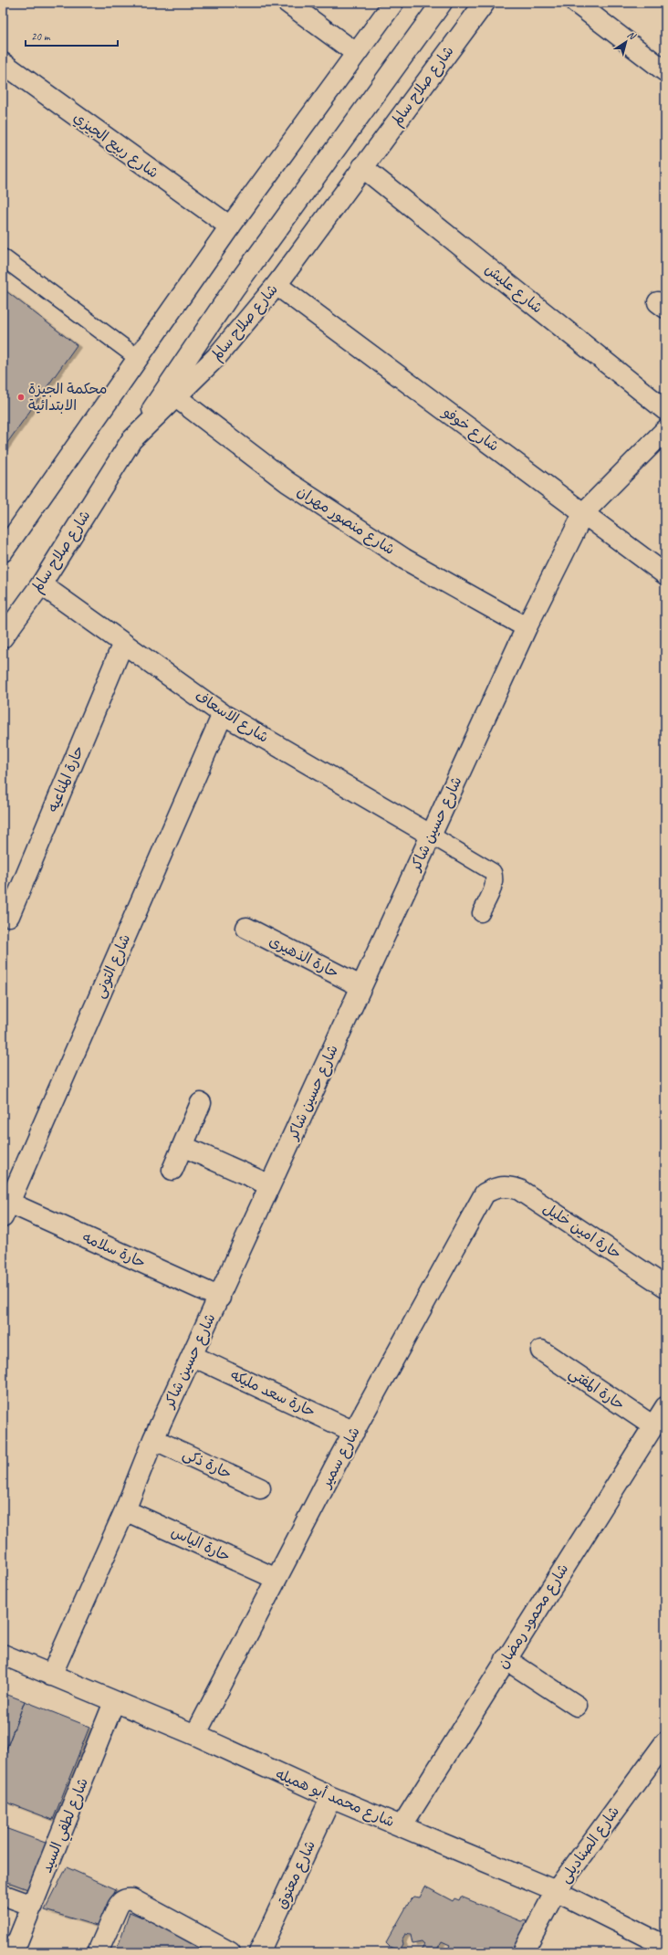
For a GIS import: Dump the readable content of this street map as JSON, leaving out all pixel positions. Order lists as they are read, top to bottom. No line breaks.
{"streets":{"main road":["شارع صلاح سالم","شارع ربيع الجيزي","شارع عليش","شارع خوفو","شارع منصور مهران","شارع الاسعاف","حارة المناعيه","شارع حسين شاكر","حارة الذهيرى","شارع التونى","حارة امين خليل","حارة سلامه","حارة المفتي","حارة سعد مليكه","شارع سمير","حارة ذكى","حارة الياس","شارع محمود رمضان","شارع محمد أبو هميله","شارع لطفي السيد","شارع الصناديلى","شارع معتوق"]},"crossings":[["شارع صلاح سالم","شارع عليش"],["شارع صلاح سالم","شارع خوفو"],["شارع صلاح سالم","شارع منصور مهران"],["شارع صلاح سالم","شارع الاسعاف"],["شارع خوفو","شارع حسين شاكر"],["شارع منصور مهران","شارع حسين شاكر"],["شارع الاسعاف","حارة المناعيه"],["شارع الاسعاف","شارع حسين شاكر"],["شارع الاسعاف","شارع التونى"],["شارع حسين شاكر","حارة الذهيرى"],["شارع حسين شاكر","حارة سلامه"],["شارع حسين شاكر","حارة سعد مليكه"],["شارع حسين شاكر","حارة ذكى"],["شارع حسين شاكر","حارة الياس"],["شارع حسين شاكر","شارع محمد أبو هميله"],["شارع التونى","حارة سلامه"],["حارة امين خليل","شارع سمير"],["حارة المفتي","شارع محمود رمضان"],["حارة سعد مليكه","شارع سمير"],["شارع سمير","حارة الياس"],["شارع سمير","شارع محمد أبو هميله"],["شارع محمود رمضان","شارع محمد أبو هميله"],["شارع محمد أبو هميله","شارع لطفي السيد"],["شارع محمد أبو هميله","شارع الصناديلى"],["شارع محمد أبو هميله","شارع معتوق"]],"places":["محكمة الجيزة الابتدائية"],"scale_bar":"20 m","north":"top right"}
